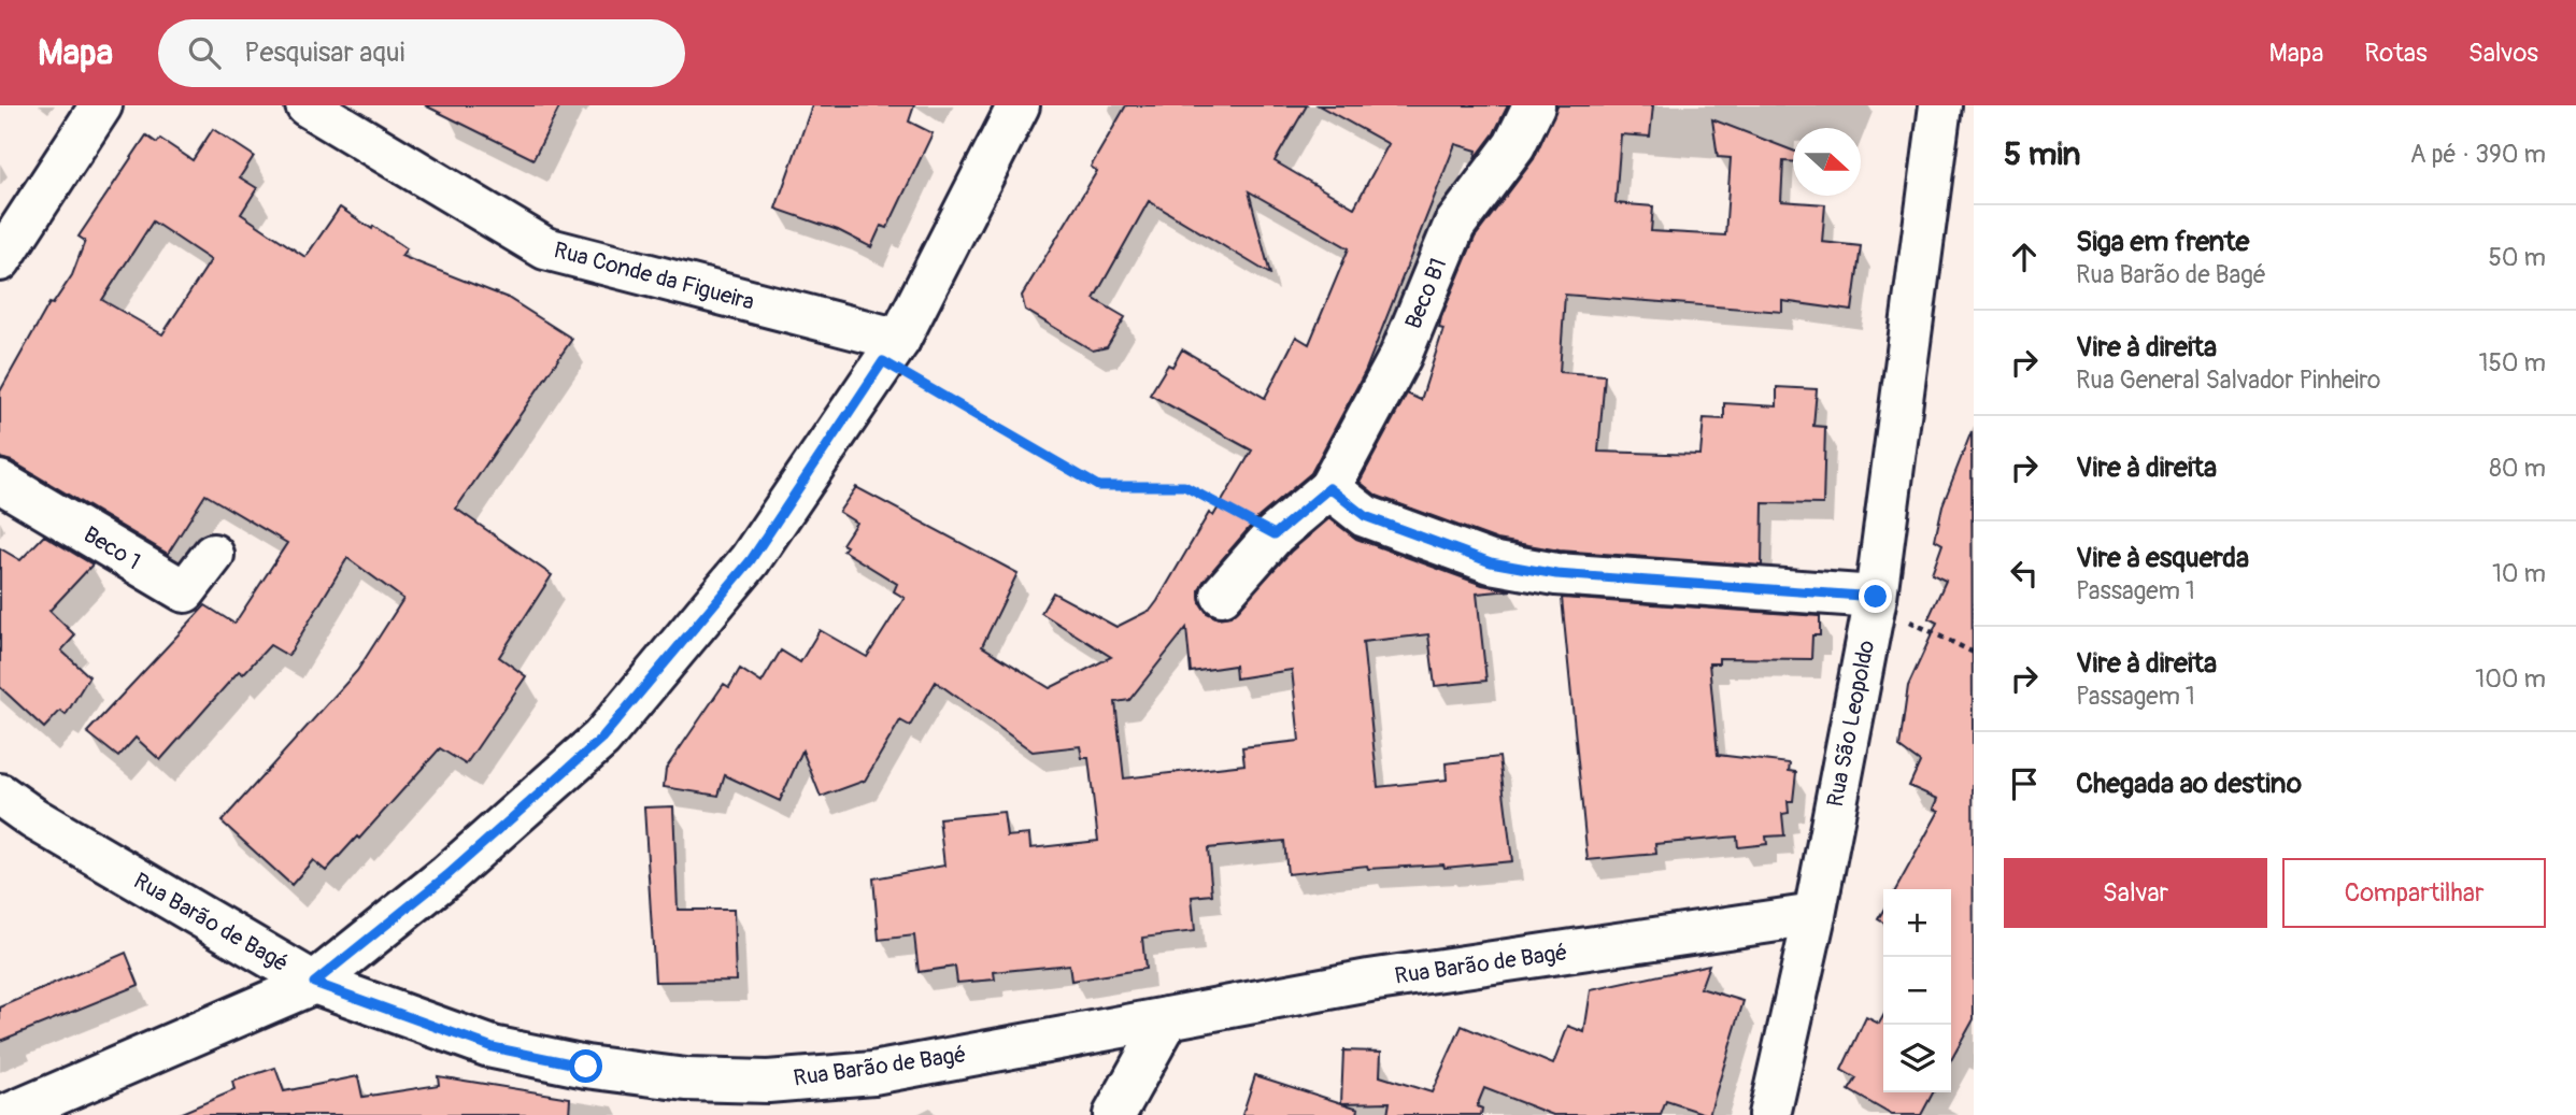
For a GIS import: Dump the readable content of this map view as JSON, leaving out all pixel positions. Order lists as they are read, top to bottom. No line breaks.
{"streets":{"street":["Rua Conde da Figueira","Beco B1","Beco 1","Rua São Leopoldo","Rua Barão de Bagé"]},"crossings":[["Rua São Leopoldo","Rua Barão de Bagé"]],"north":"right","page":{"header":"Mapa","search":"Pesquisar aqui","nav":["Mapa","Rotas","Salvos"],"heading":["5 min","A pé · 390 m"],"list":[["Siga em frente","Rua Barão de Bagé","50 m"],["Vire à direita","Rua General Salvador Pinheiro","150 m"],["Vire à direita","80 m"],["Vire à esquerda","Passagem 1","10 m"],["Vire à direita","Passagem 1","100 m"],"Chegada ao destino"],"buttons":["Salvar","Compartilhar"],"map_buttons":["+","−"]}}
